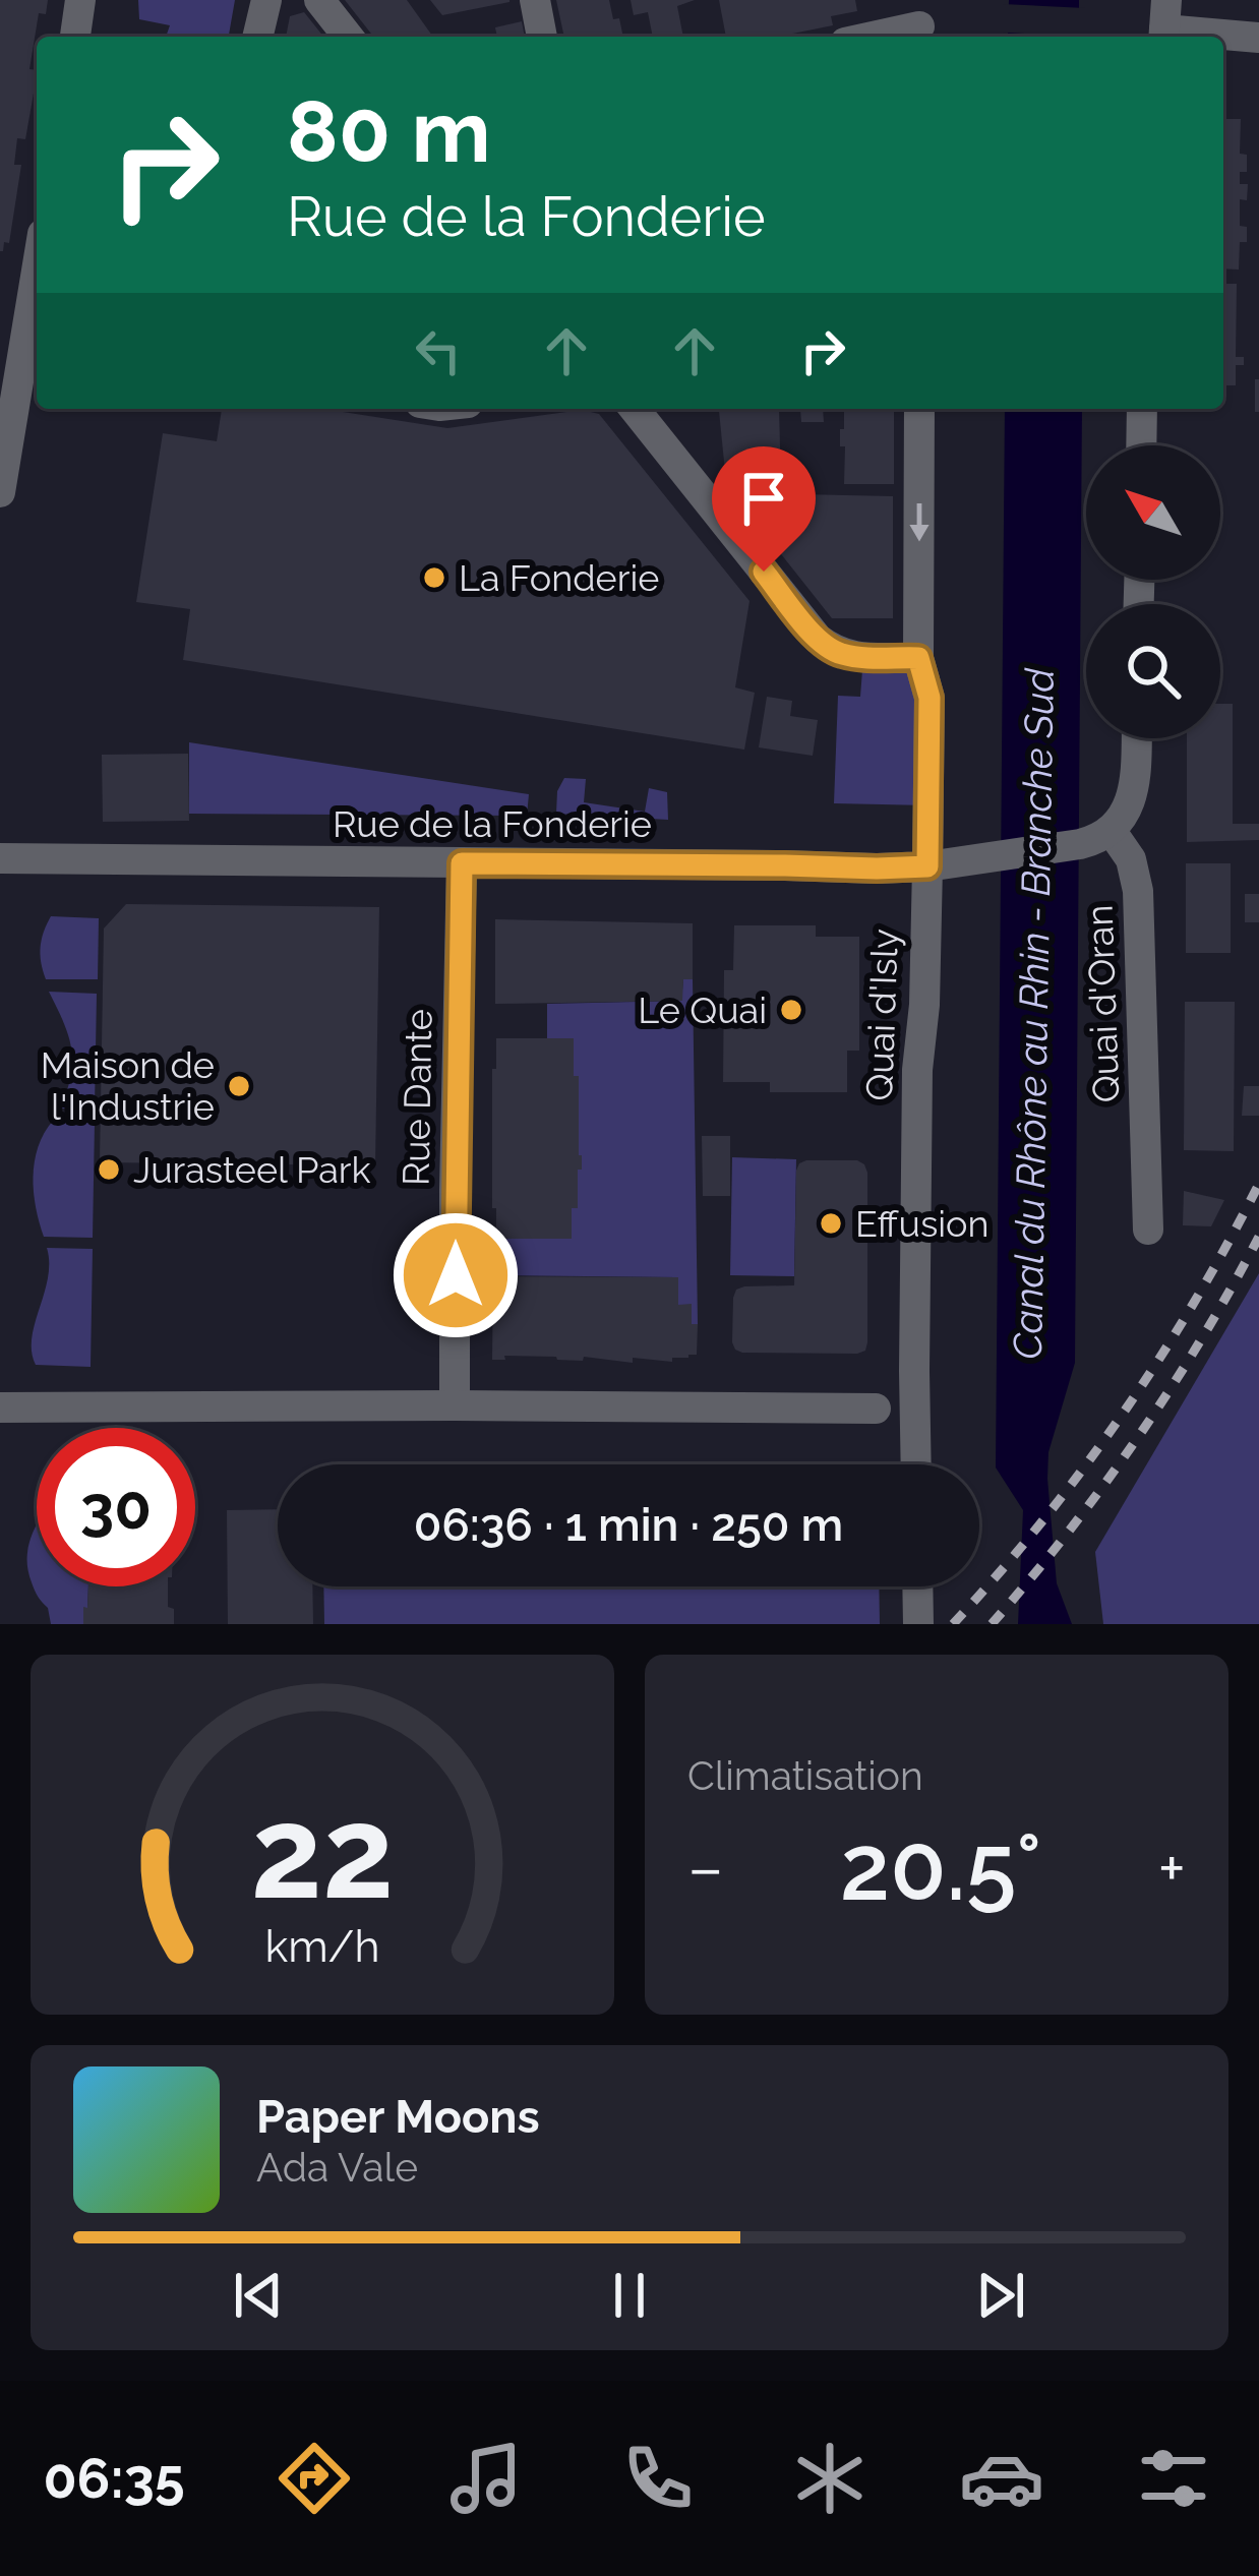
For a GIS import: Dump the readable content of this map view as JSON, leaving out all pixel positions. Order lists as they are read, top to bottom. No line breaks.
{"streets":{"street":["Rue de la Fonderie","Quai d'Oran","Quai d'Isly","Rue Dante"]},"crossings":[["Rue de la Fonderie","Quai d'Oran"],["Rue de la Fonderie","Quai d'Isly"],["Rue de la Fonderie","Rue Dante"]],"water":["Canal du Rhône au Rhin - Branche Sud"],"places":["La Fonderie","Le Quai","Maison de l'Industrie","Jurasteel Park","Effusion"],"north":"top left","page":{"turn":["80 m","Rue de la Fonderie"],"limit":"30","trip":"06:36 · 1 min · 250 m","tile":"Climatisation","heat":["−","20.5°","+"],"song":["Paper Moons","Ada Vale"],"tabs":"06:35","gauge":["22","km/h"]}}
